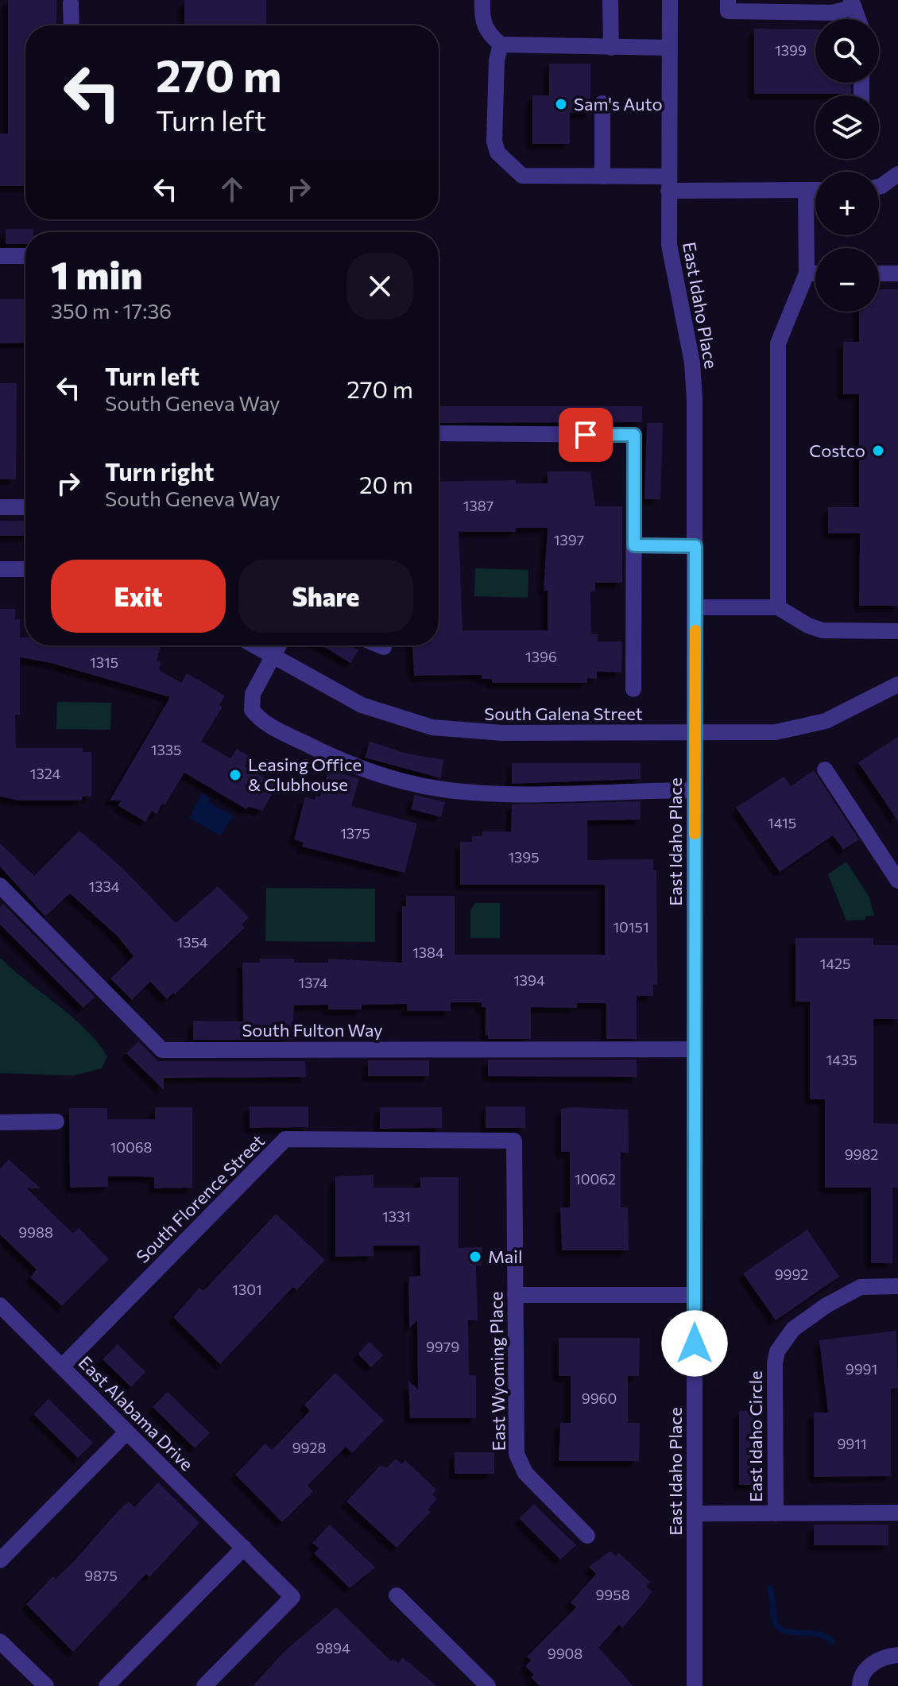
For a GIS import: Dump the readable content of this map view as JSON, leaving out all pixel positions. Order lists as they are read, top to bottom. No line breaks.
{"streets":{"street":["East Idaho Place","South Galena Street","South Fulton Way","South Florence Street","East Wyoming Place","East Alabama Drive","East Idaho Circle"]},"crossings":[["East Idaho Place","South Galena Street"],["East Idaho Place","South Fulton Way"],["East Idaho Place","East Idaho Circle"],["South Florence Street","East Wyoming Place"],["South Florence Street","East Alabama Drive"]],"places":["Sam's Auto","Costco","Leasing Office & Clubhouse","Mail"],"house_numbers":["1399","1387","1397","1396","1315","1335","1324","1415","1375","1395","1334","10151","1354","1384","1425","1394","1374","1435","10068","9982","10062","1331","9988","9992","1301","9979","9991","9960","9911","9928","9875","9958","9894","9908"],"page":{"map_buttons":["+","−"],"turn":["270 m","Turn left"],"heading":["1 min","350 m · 17:36"],"list":[{"name":"Turn left","note":"South Geneva Way","value":"270 m"},{"name":"Turn right","note":"South Geneva Way","value":"20 m"}],"buttons":["Exit","Share"]}}
